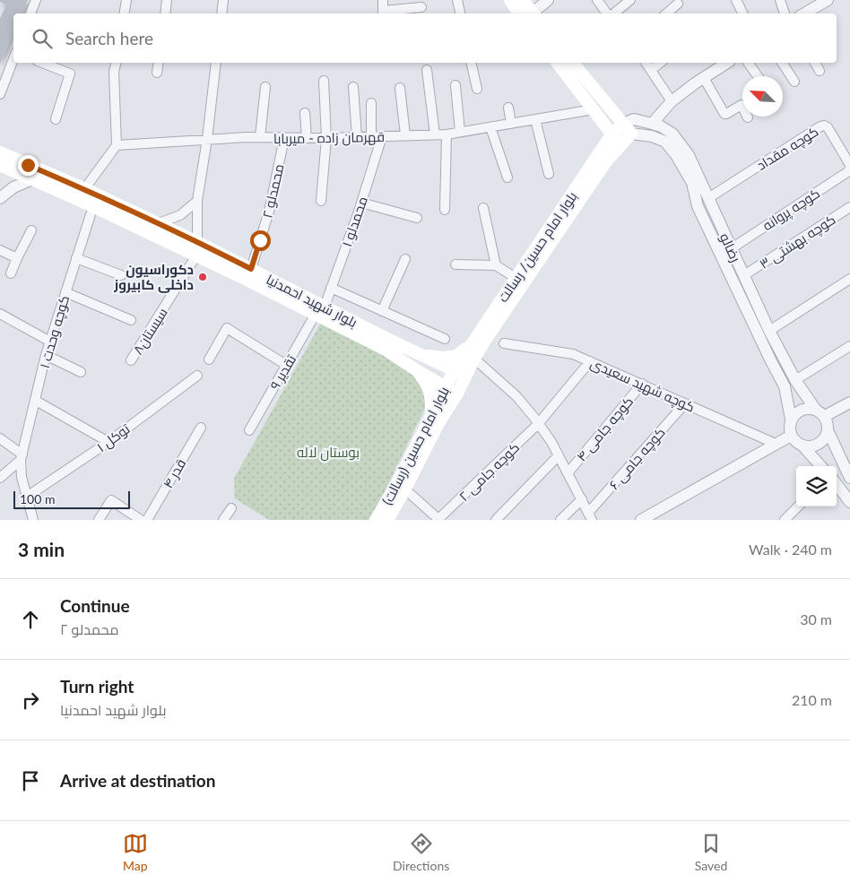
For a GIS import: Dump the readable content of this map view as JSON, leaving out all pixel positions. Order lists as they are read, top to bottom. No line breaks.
{"streets":{"main road":["بلوار امام حسین/ رسالت","بلوار شهید احمدنیا","بلوار امام حسین (رسالت)"],"street":["قهرمان زاده - میربابا","کوچه مقداد","محمدلو ۲","کوچه پروانه","محمدلو ۱","کوچه بهشتی ۳","رضالو","سیستان۸","کوچه وحدت ۱","۹ تقدیر","کوچه شهید سعیدی","کوچه جامی ۴","توکل ۱","کوچه جامی ۶","کوچه جامی ۲","قدر ۴"]},"crossings":[["قهرمان زاده - میربابا","محمدلو ۲"],["قهرمان زاده - میربابا","محمدلو ۱"],["کوچه مقداد","کوچه پروانه"],["کوچه مقداد","رضالو"],["محمدلو ۲","بلوار شهید احمدنیا"],["کوچه پروانه","رضالو"],["محمدلو ۱","بلوار شهید احمدنیا"],["محمدلو ۱","۹ تقدیر"],["کوچه بهشتی ۳","رضالو"],["بلوار امام حسین/ رسالت","رضالو"],["بلوار امام حسین/ رسالت","بلوار شهید احمدنیا"],["بلوار امام حسین/ رسالت","بلوار امام حسین (رسالت)"],["بلوار شهید احمدنیا","سیستان۸"],["بلوار شهید احمدنیا","کوچه وحدت ۱"],["بلوار شهید احمدنیا","۹ تقدیر"],["بلوار شهید احمدنیا","بلوار امام حسین (رسالت)"],["کوچه شهید سعیدی","کوچه جامی ۴"],["کوچه شهید سعیدی","کوچه جامی ۶"],["کوچه شهید سعیدی","کوچه جامی ۲"]],"parks":["بوستان لاله"],"places":["دکوراسیون داخلی کابیروز"],"scale_bar":"100 m","north":"top left","page":{"search":"Search here","scale":"100 m","heading":["3 min","Walk · 240 m"],"list":[["Continue","محمدلو ۲","30 m"],["Turn right","بلوار شهید احمدنیا","210 m"],"Arrive at destination"],"nav":["Map","Directions","Saved"]}}
